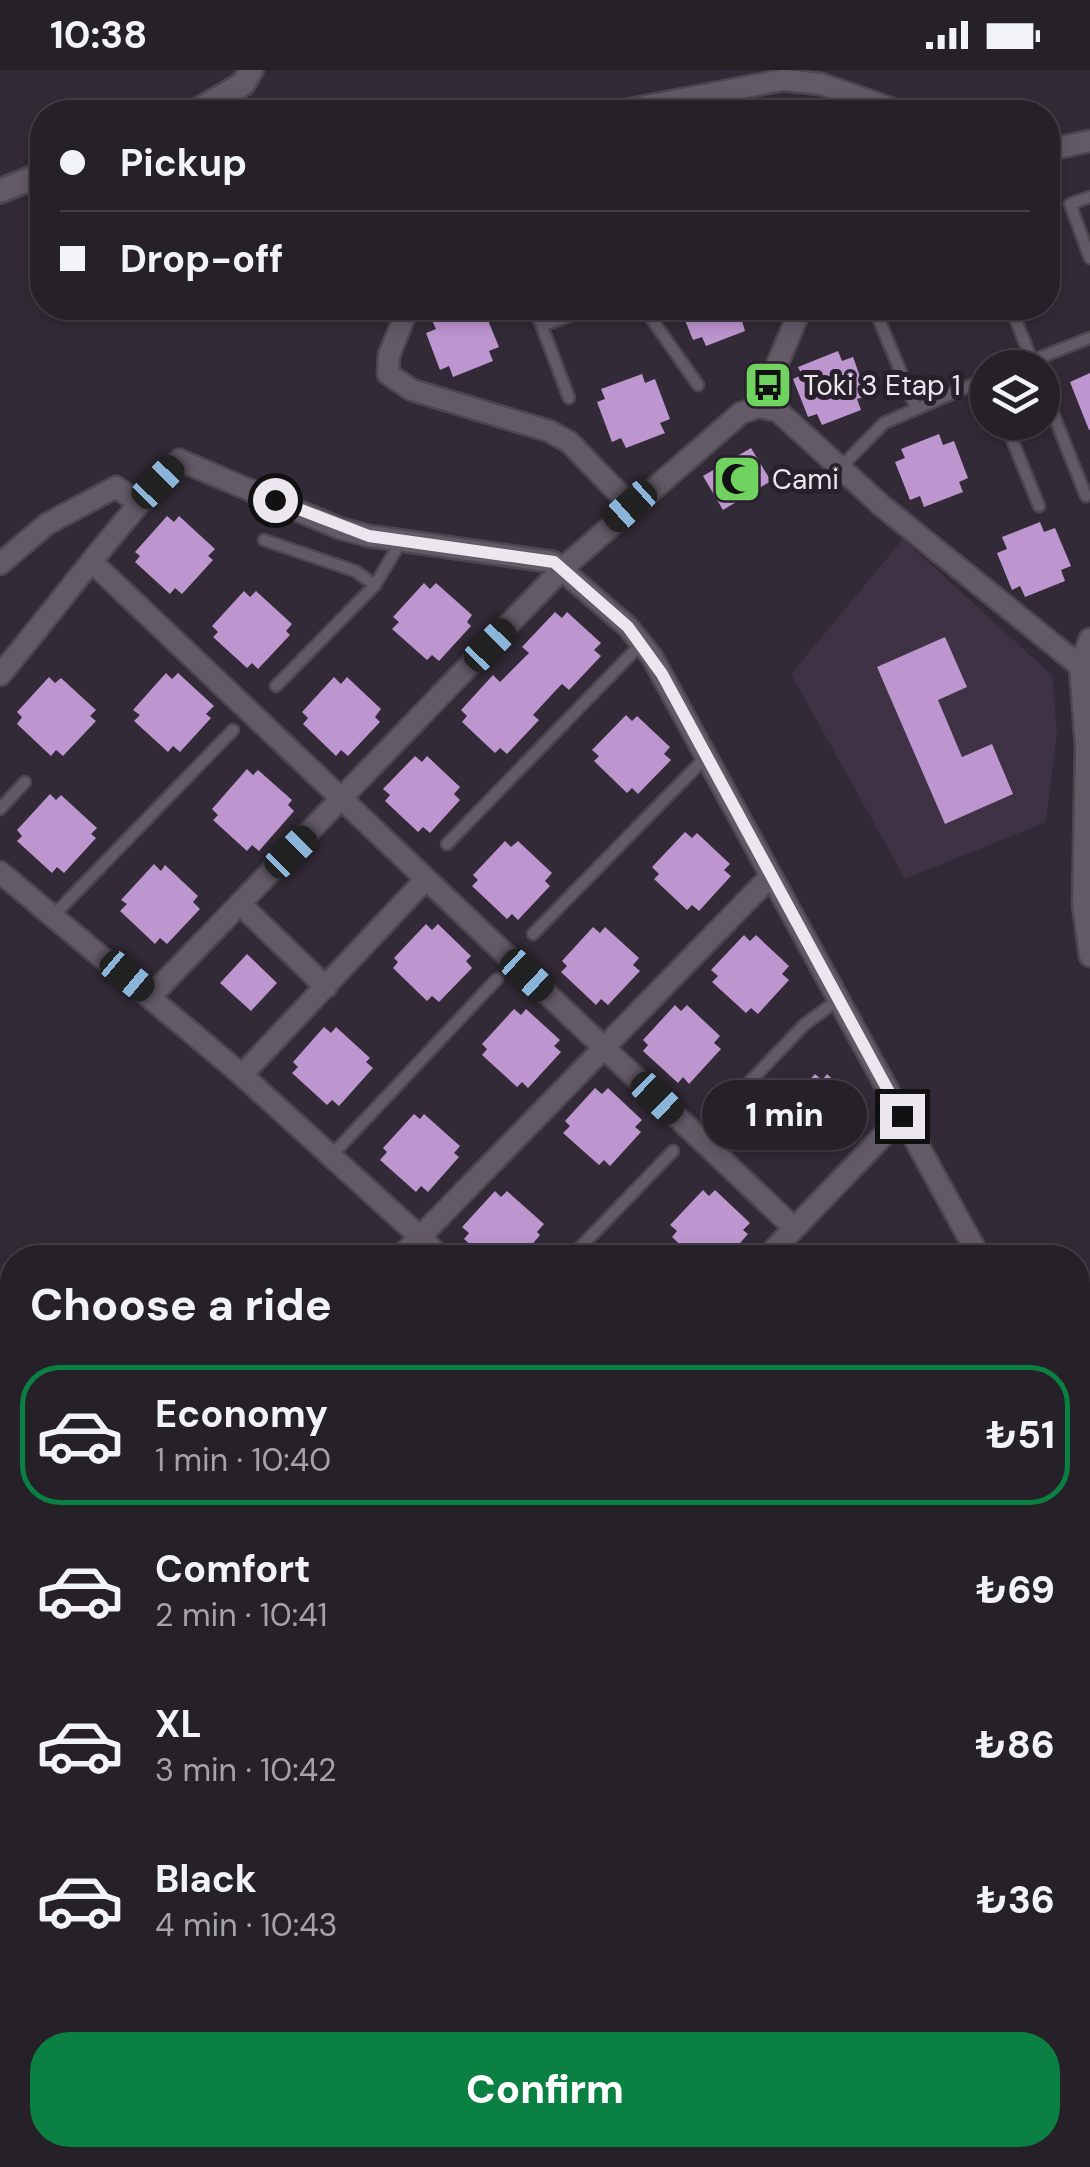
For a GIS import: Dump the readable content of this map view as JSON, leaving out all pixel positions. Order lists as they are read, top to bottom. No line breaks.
{"places":{"bus stop":["Toki 3 Etap 1"],"mosque":["Cami"]},"page":{"status":"10:38","banner":["Pickup","Drop-off"],"bubble":"1 min","heading":"Choose a ride","list":[{"name":"Economy","note":"1 min · 10:40","value":"₺51"},{"name":"Comfort","note":"2 min · 10:41","value":"₺69"},{"name":"XL","note":"3 min · 10:42","value":"₺86"},{"name":"Black","note":"4 min · 10:43","value":"₺36"}],"buttons":"Confirm"}}
